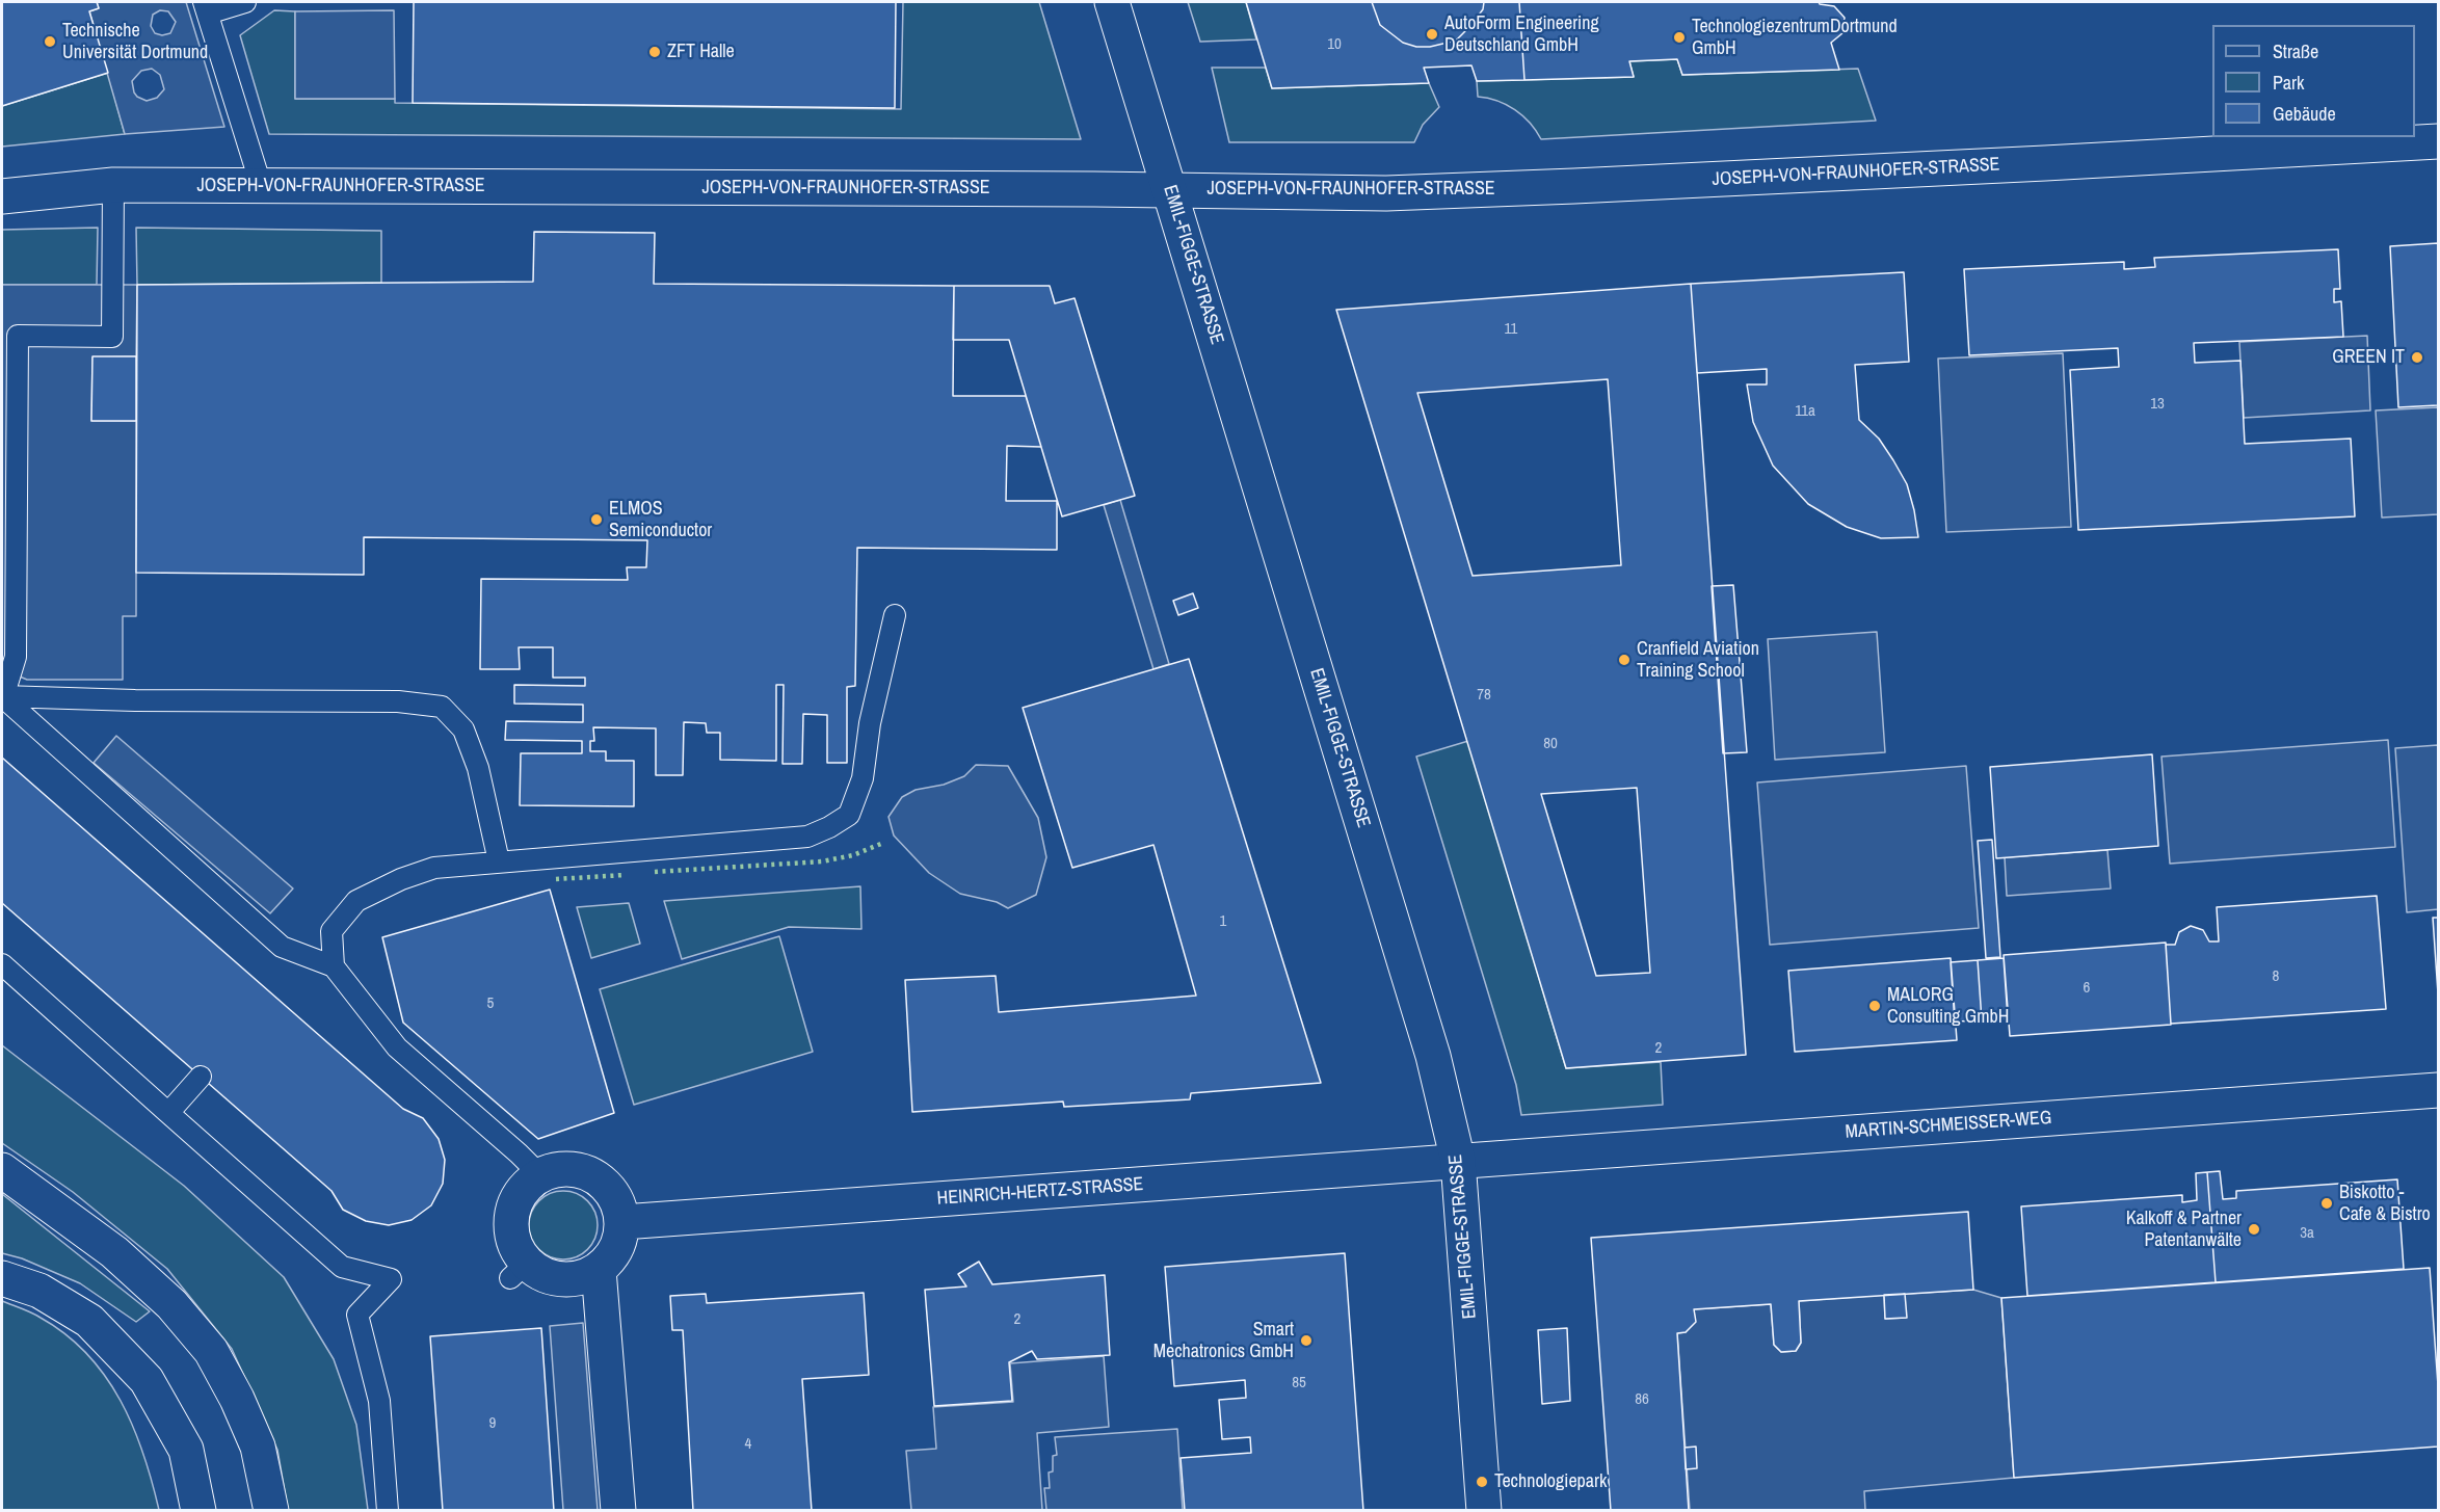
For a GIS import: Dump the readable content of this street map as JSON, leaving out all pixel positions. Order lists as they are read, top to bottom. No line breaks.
{"streets":{"main road":["JOSEPH-VON-FRAUNHOFER-STRASSE","EMIL-FIGGE-STRASSE","MARTIN-SCHMEISSER-WEG","HEINRICH-HERTZ-STRASSE"]},"crossings":[["JOSEPH-VON-FRAUNHOFER-STRASSE","EMIL-FIGGE-STRASSE"],["EMIL-FIGGE-STRASSE","MARTIN-SCHMEISSER-WEG"],["EMIL-FIGGE-STRASSE","HEINRICH-HERTZ-STRASSE"],["MARTIN-SCHMEISSER-WEG","HEINRICH-HERTZ-STRASSE"]],"places":["AutoForm Engineering Deutschland GmbH","TechnologiezentrumDortmund GmbH","Technische Universität Dortmund","ZFT Halle","GREEN IT","ELMOS Semiconductor","Cranfield Aviation Training School","MALORG Consulting GmbH","Biskotto - Cafe & Bistro","Kalkoff & Partner Patentanwälte","Smart Mechatronics GmbH","Technologiepark"],"house_numbers":["10","11","13","11a","78","80","1","8","6","5","2","3a","2","85","86","9","4"],"legend":["Straße","Park","Gebäude"]}
